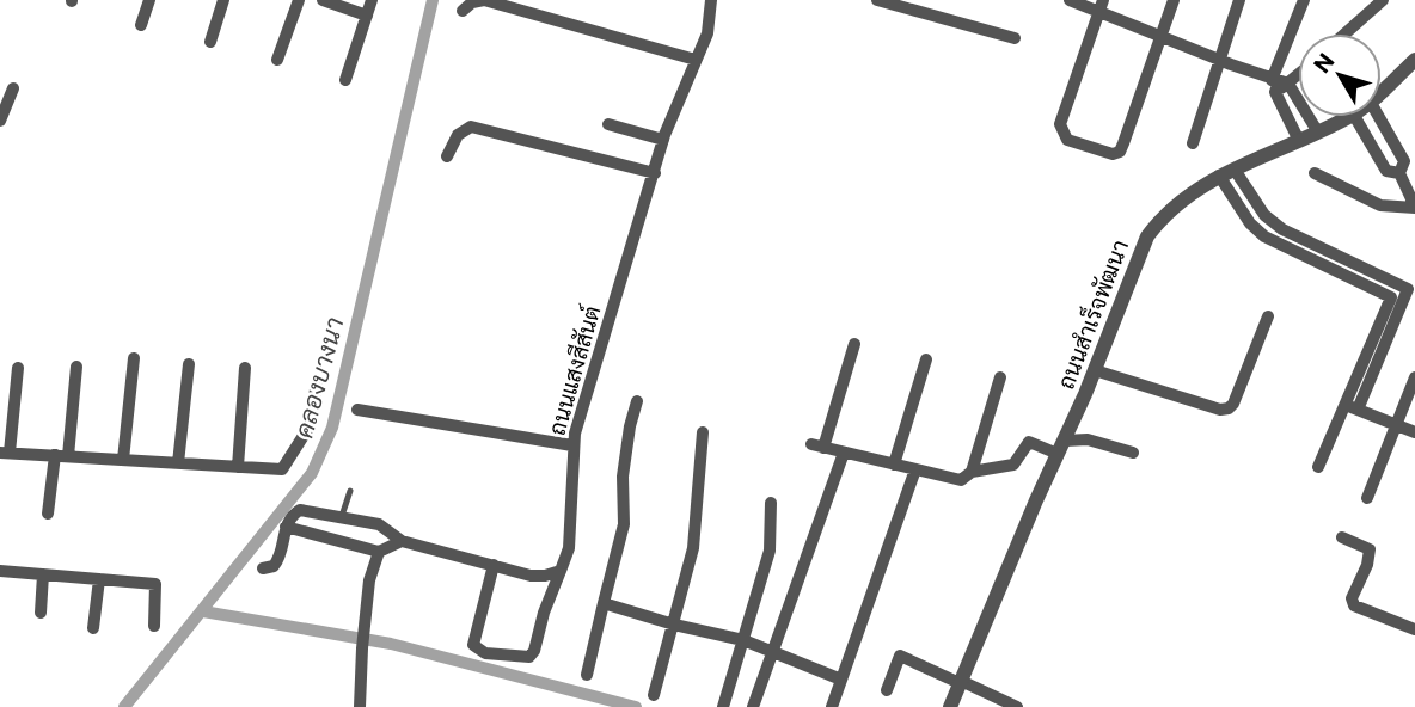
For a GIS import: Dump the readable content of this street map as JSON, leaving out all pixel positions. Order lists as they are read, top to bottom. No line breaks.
{"streets":{"street":["ถนนสำเร็จพัฒนา","ถนนแสงสีสันต์"]},"water":["คลองบางนา"],"north":"top left"}
